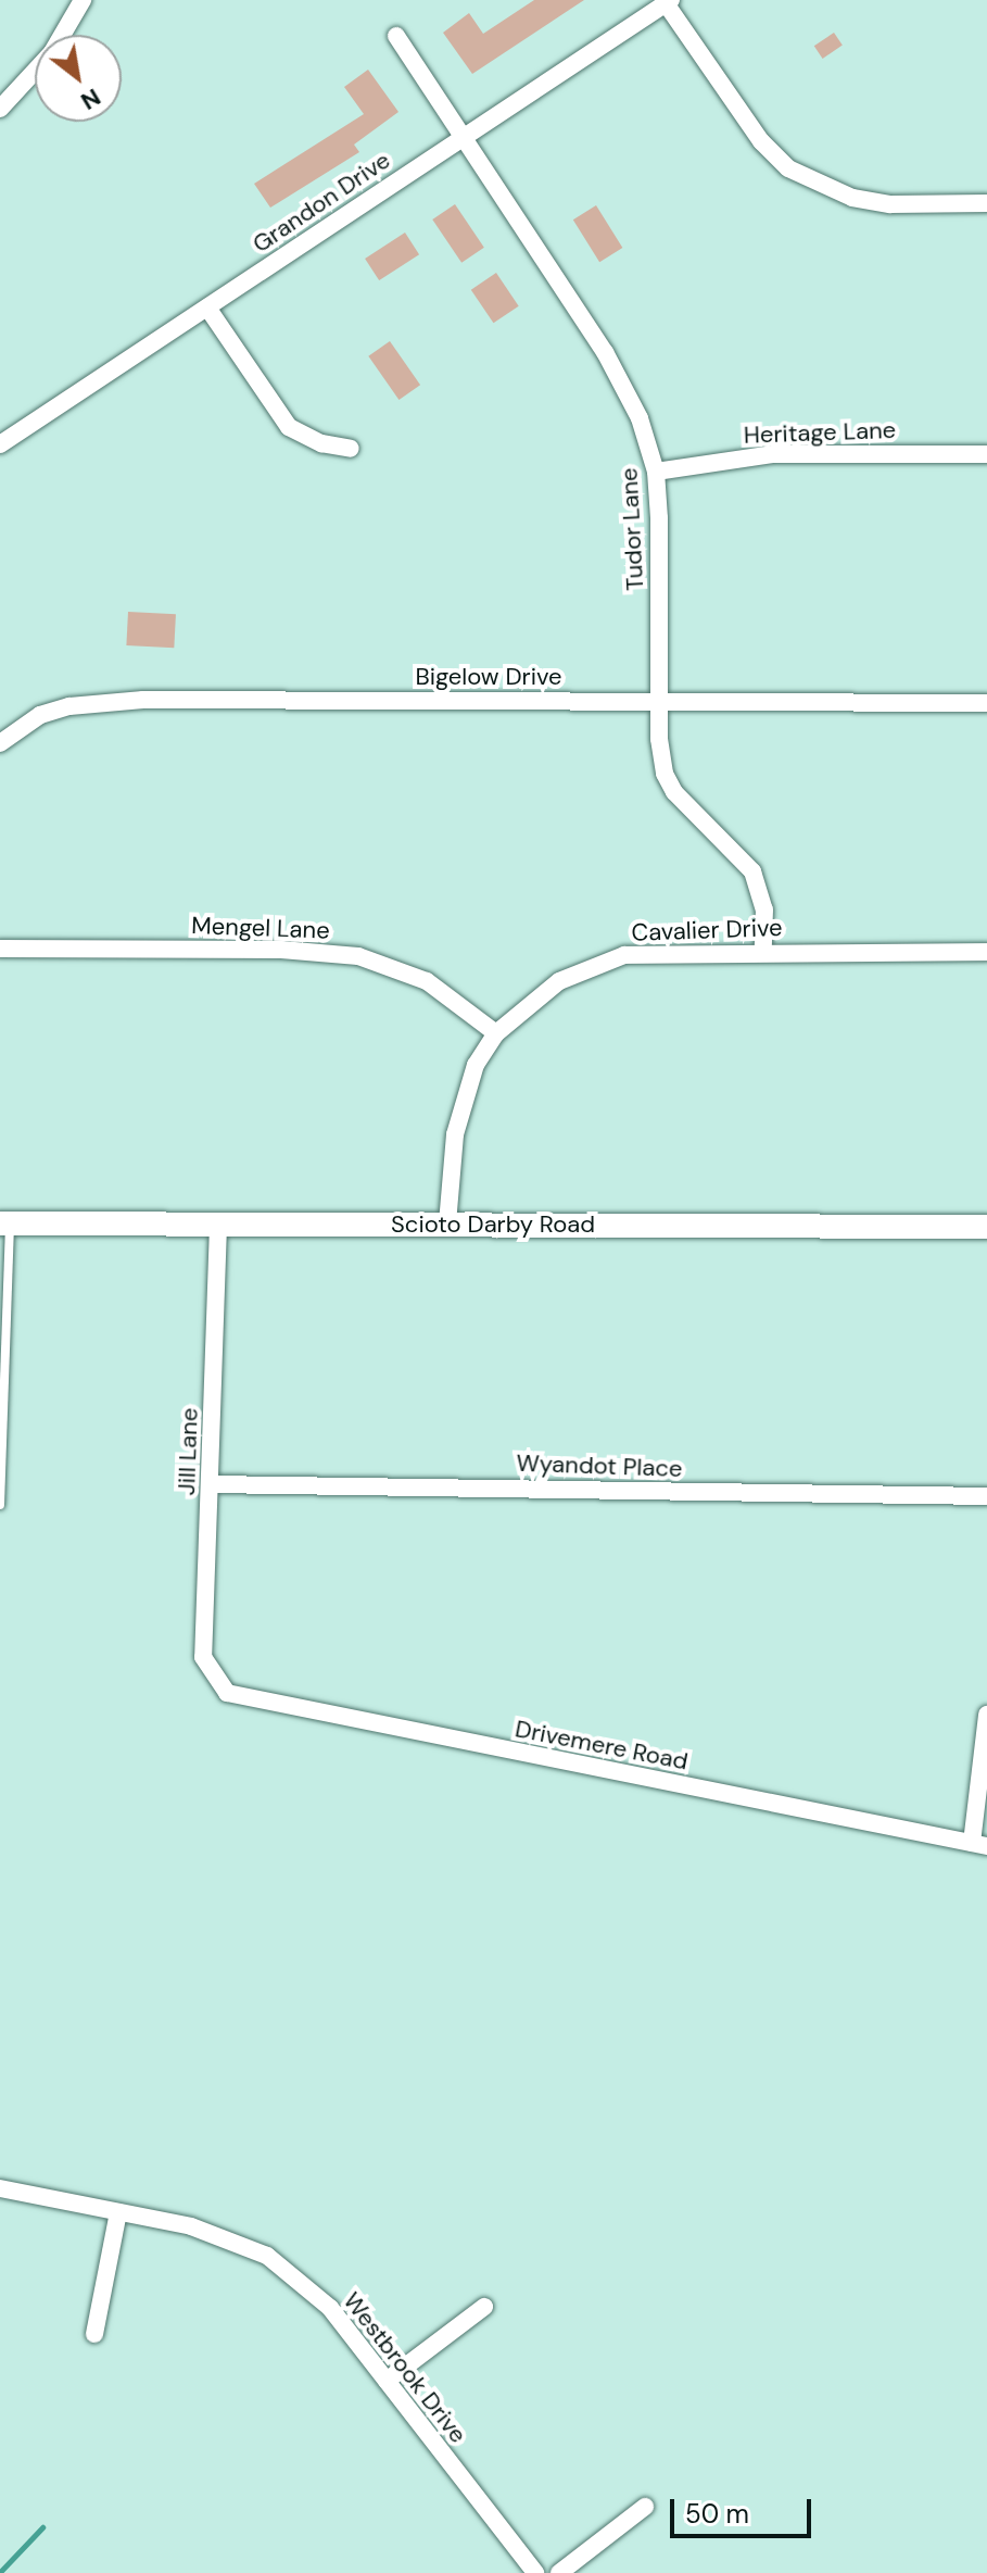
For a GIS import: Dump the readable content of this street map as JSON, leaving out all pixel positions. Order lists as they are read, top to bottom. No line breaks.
{"streets":{"main road":["Scioto Darby Road"],"street":["Grandon Drive","Heritage Lane","Tudor Lane","Bigelow Drive","Mengel Lane","Cavalier Drive","Jill Lane","Wyandot Place","Drivemere Road","Westbrook Drive"]},"crossings":[["Grandon Drive","Tudor Lane"],["Heritage Lane","Tudor Lane"],["Tudor Lane","Bigelow Drive"],["Tudor Lane","Cavalier Drive"],["Mengel Lane","Cavalier Drive"],["Cavalier Drive","Scioto Darby Road"],["Scioto Darby Road","Jill Lane"],["Jill Lane","Wyandot Place"],["Jill Lane","Drivemere Road"]],"scale_bar":"50 m","north":"bottom right"}
